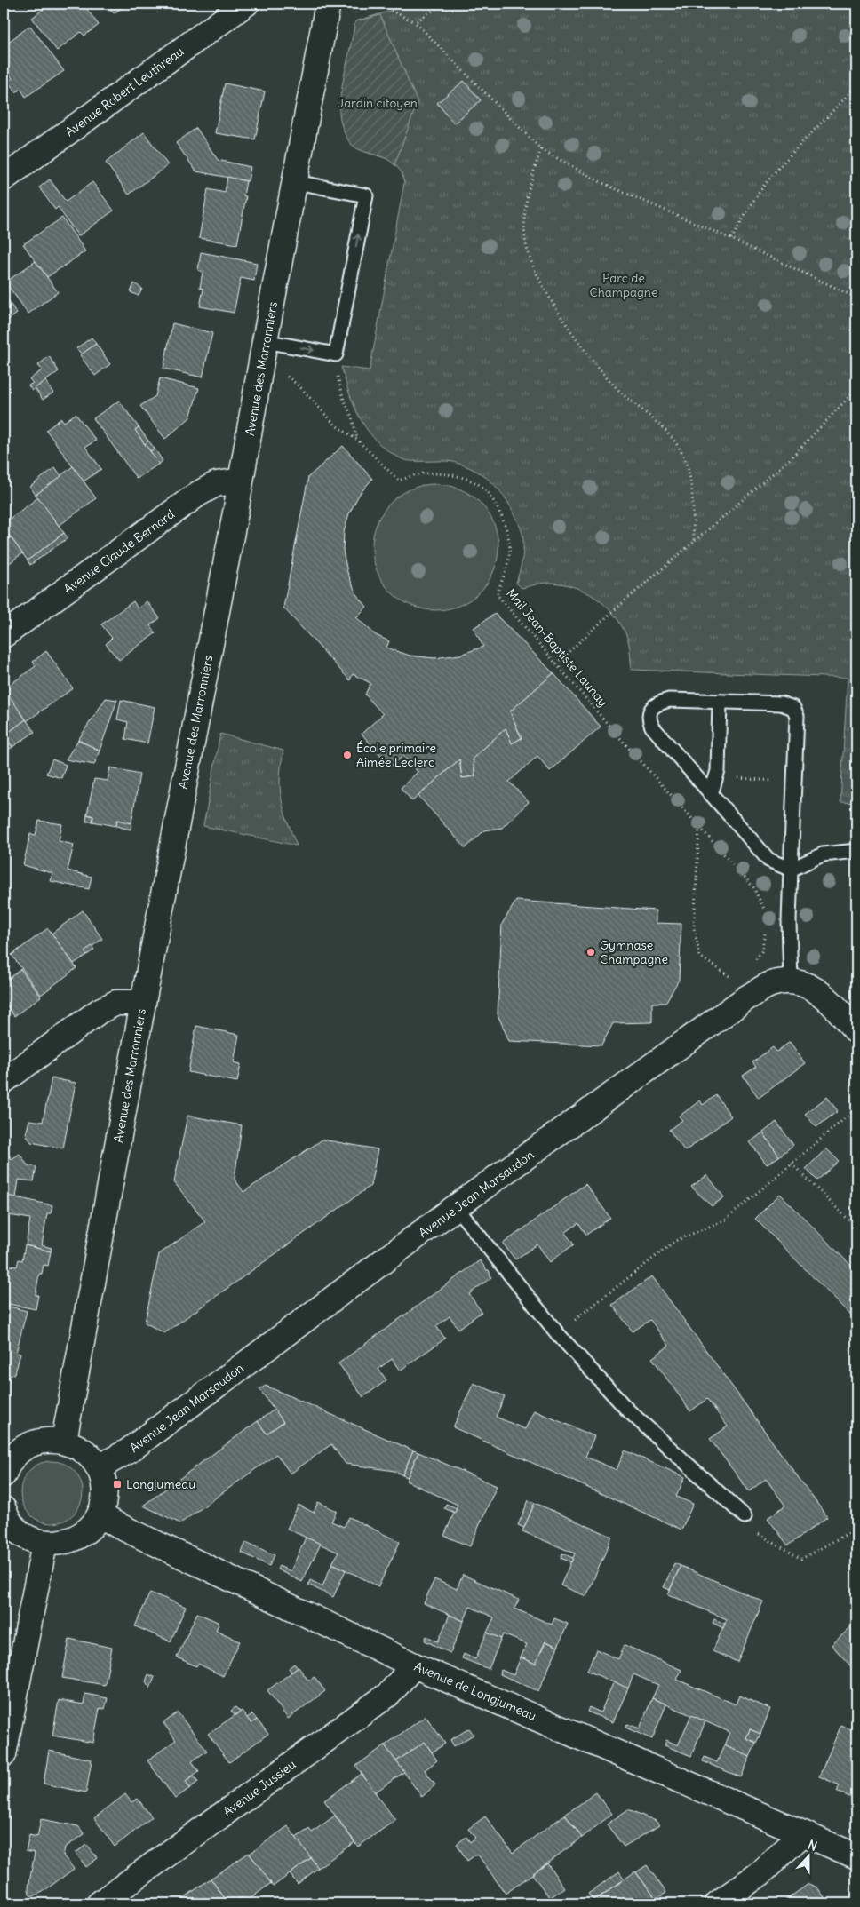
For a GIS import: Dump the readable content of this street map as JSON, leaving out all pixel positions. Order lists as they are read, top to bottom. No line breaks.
{"streets":{"street":["Avenue Robert Leuthreau","Avenue des Marronniers","Avenue Claude Bernard","Avenue Jean Marsaudon","Avenue de Longjumeau","Avenue Jussieu"],"path":["Mail Jean-Baptiste Launay"]},"crossings":[["Avenue des Marronniers","Avenue Claude Bernard"],["Avenue des Marronniers","Mail Jean-Baptiste Launay"],["Avenue de Longjumeau","Avenue Jussieu"]],"parks":["Jardin citoyen","Parc de Champagne"],"places":{"other":["École primaire Aimée Leclerc","Gymnase Champagne"],"transit":["Longjumeau"]},"north":"top"}
